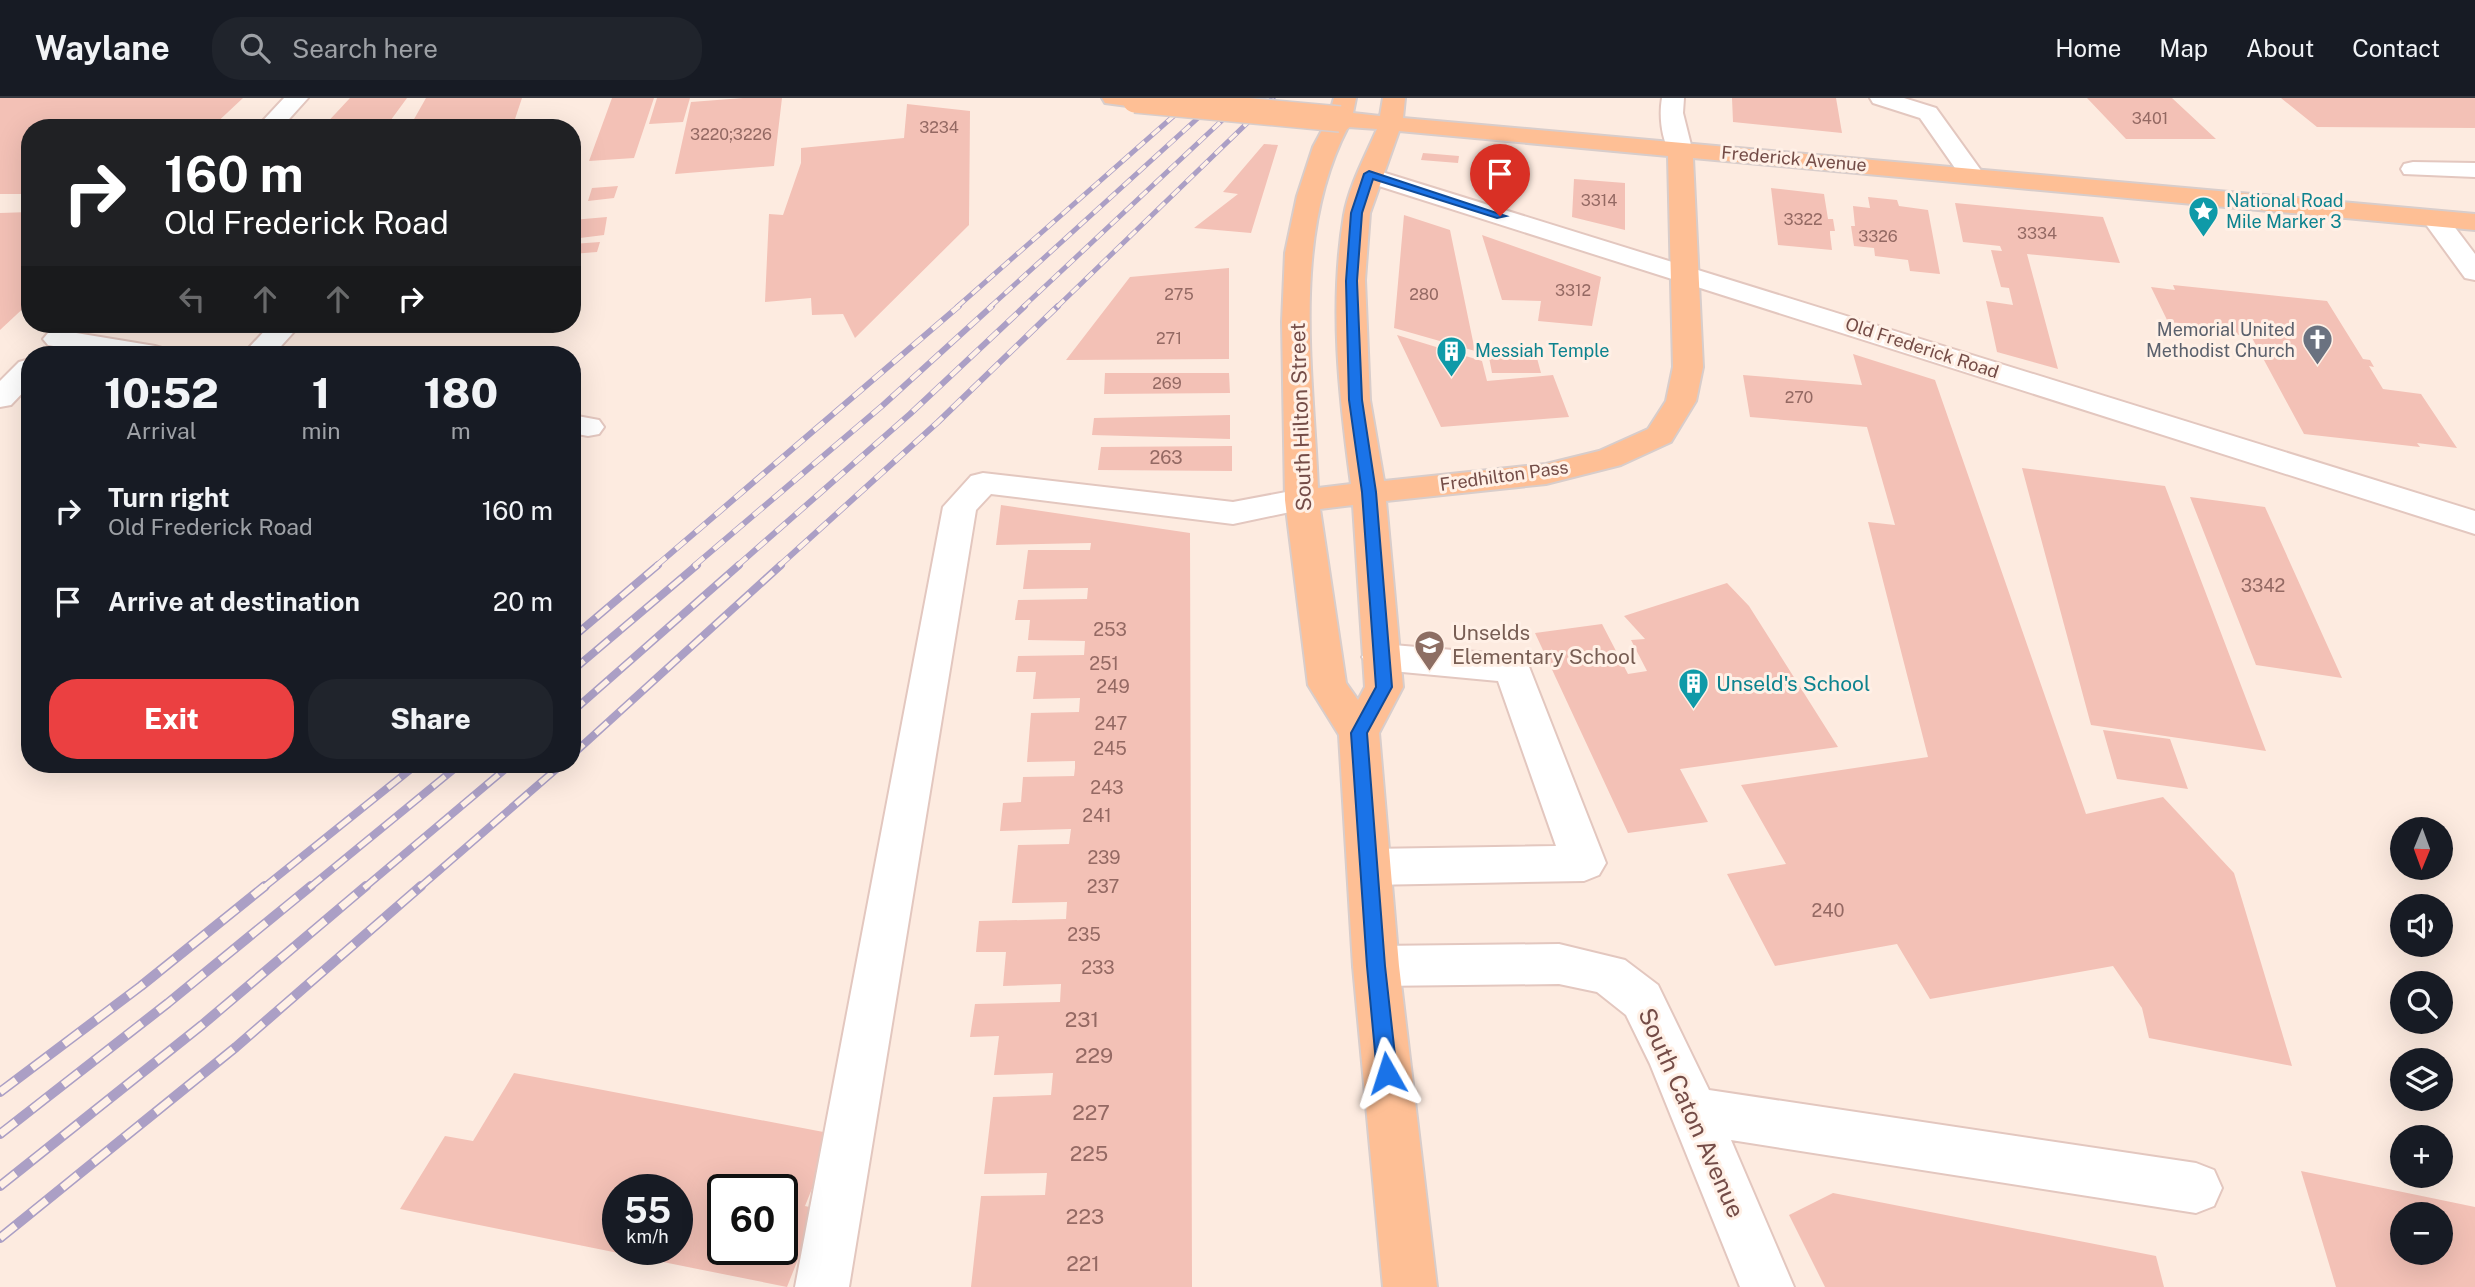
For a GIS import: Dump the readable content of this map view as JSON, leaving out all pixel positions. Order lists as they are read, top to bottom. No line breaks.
{"streets":{"main road":["Frederick Avenue","South Hilton Street","Fredhilton Pass"],"street":["Old Frederick Road","South Caton Avenue"]},"crossings":[["Frederick Avenue","South Hilton Street"],["Frederick Avenue","Fredhilton Pass"],["Old Frederick Road","Fredhilton Pass"],["South Hilton Street","Fredhilton Pass"],["South Hilton Street","South Caton Avenue"]],"places":{"place":["National Road Mile Marker 3"],"church":["Memorial United Methodist Church"],"building":["Messiah Temple","Unseld's School"],"school or university":["Unselds Elementary School"]},"house_numbers":["3401","3234","3220;3226","3314","3322","3334","3326","3312","275","280","271","269","270","263","3342","253","251","249","247","245","243","241","239","237","240","235","233","231","229","227","225","223","221"],"north":"bottom","page":{"header":"Waylane","search":"Search here","nav":["Home","Map","About","Contact"],"turn":["160 m","Old Frederick Road"],"eta":["10:52","Arrival","1","min","180","m"],"list":[{"name":"Turn right","note":"Old Frederick Road","value":"160 m"},{"name":"Arrive at destination","value":"20 m"}],"buttons":["Exit","Share"],"map_buttons":["+","−"],"speed":"55 km/h","limit":"60"}}
